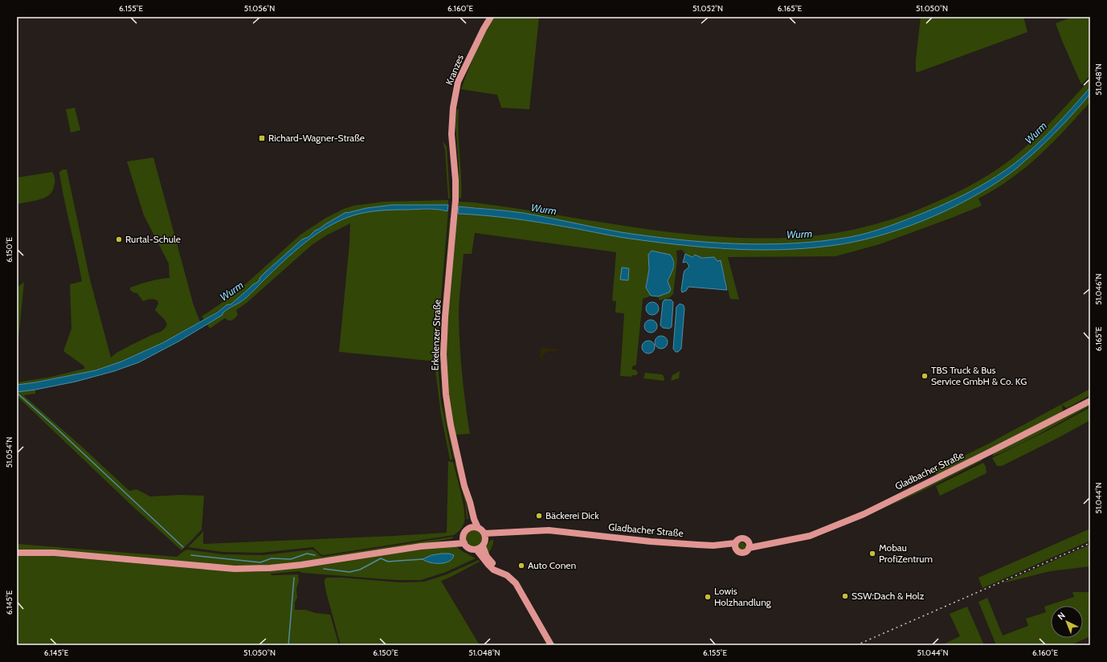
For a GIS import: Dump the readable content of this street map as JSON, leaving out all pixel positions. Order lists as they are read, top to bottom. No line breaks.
{"streets":{"main road":["Kranzes","Erkelenzer Straße","Gladbacher Straße"]},"crossings":[["Kranzes","Erkelenzer Straße"],["Erkelenzer Straße","Gladbacher Straße"]],"water":["Wurm"],"places":{"transit":["Richard-Wagner-Straße"],"other":["Rurtal-Schule","TBS Truck & Bus Service GmbH & Co. KG","Bäckerei Dick","Mobau ProfiZentrum","Auto Conen","SSW:Dach & Holz","Lowis Holzhandlung"]},"north":"top left","coordinates":["6.155°E","51.056°N","6.160°E","51.052°N","6.165°E","51.050°N","51.048°N","6.150°E","51.046°N","51.054°N","51.044°N","6.145°E"]}
